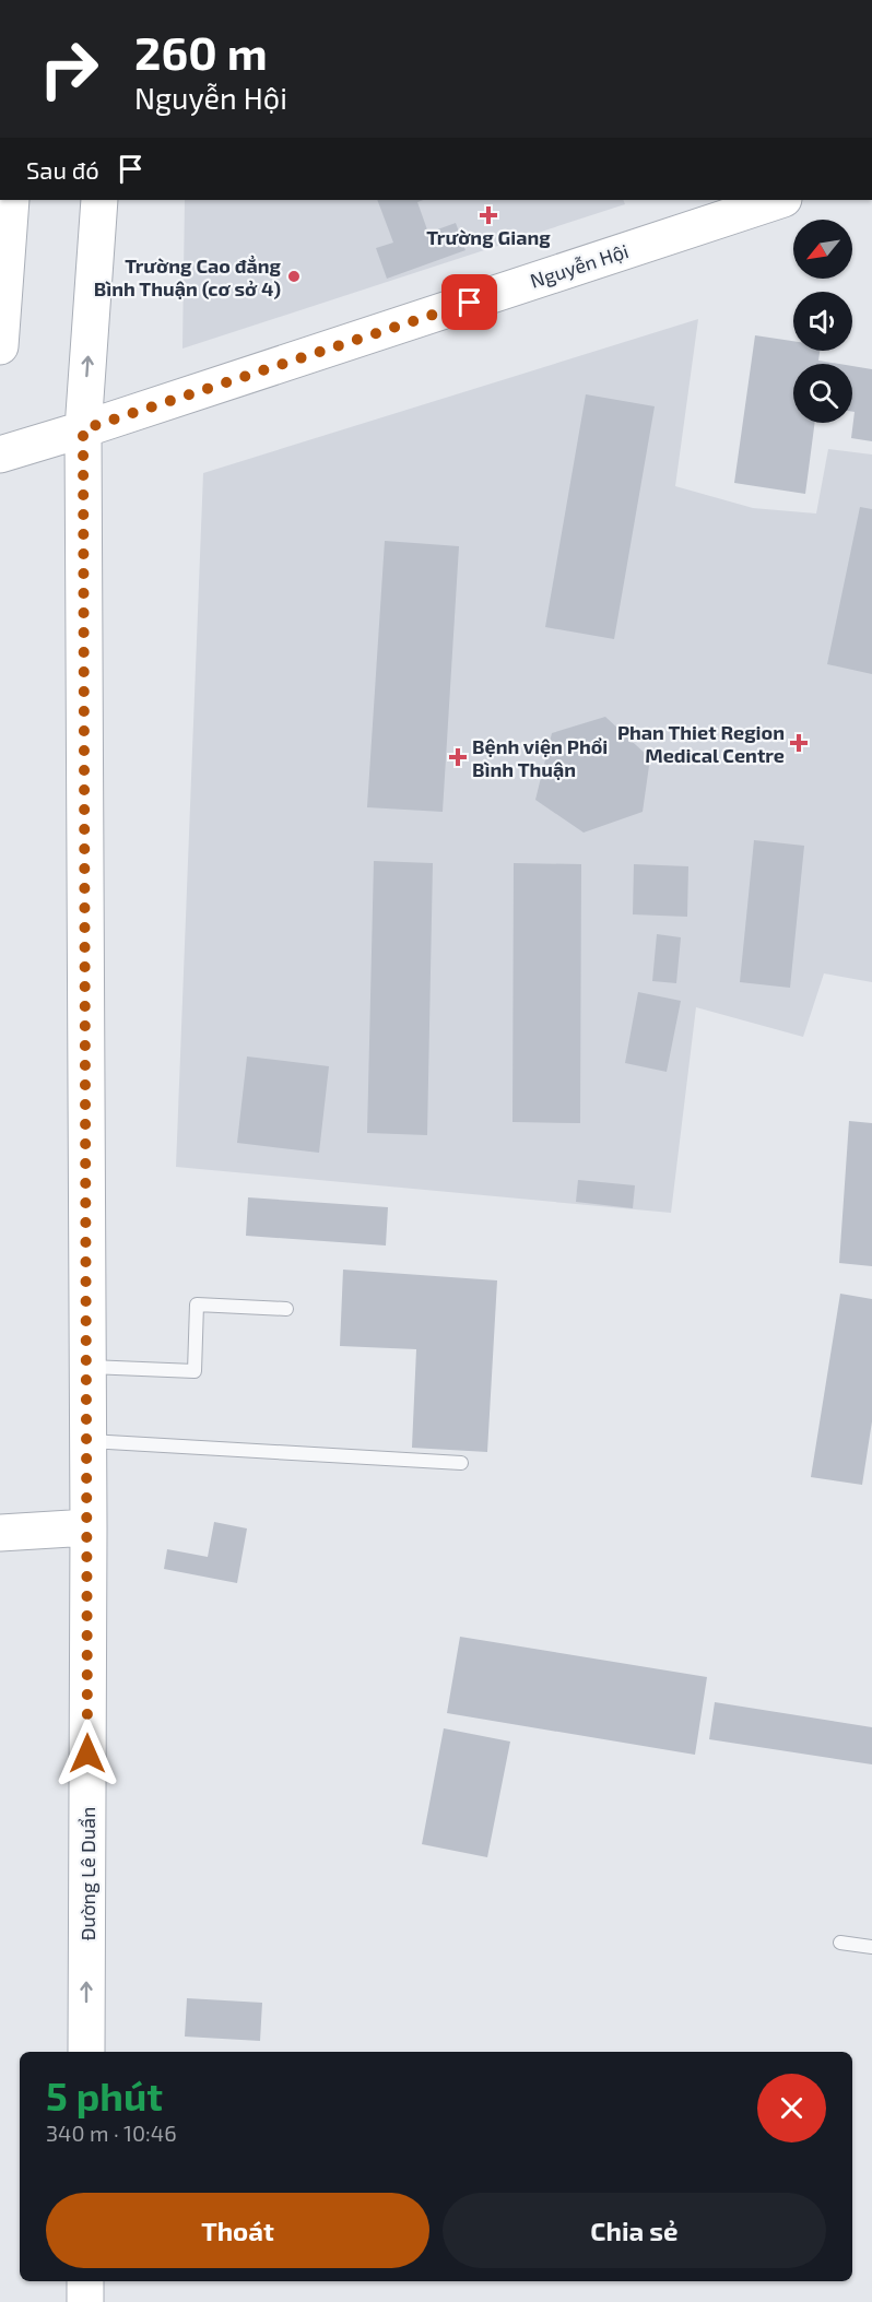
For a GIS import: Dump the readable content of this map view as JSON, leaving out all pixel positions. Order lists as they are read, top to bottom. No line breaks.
{"streets":{"main road":["Nguyễn Hội","Đường Lê Duẩn"]},"crossings":[["Nguyễn Hội","Đường Lê Duẩn"]],"one_way":["Đường Lê Duẩn"],"places":{"health":["Trường Giang","Phan Thiet Region Medical Centre","Bệnh viện Phổi Bình Thuận"],"other":["Trường Cao đẳng Bình Thuận (cơ sở 4)"]},"north":"bottom left","page":{"turn":["260 m","Nguyễn Hội"],"then":"Sau đó","heading":["5 phút","340 m · 10:46"],"buttons":["Thoát","Chia sẻ"]}}
